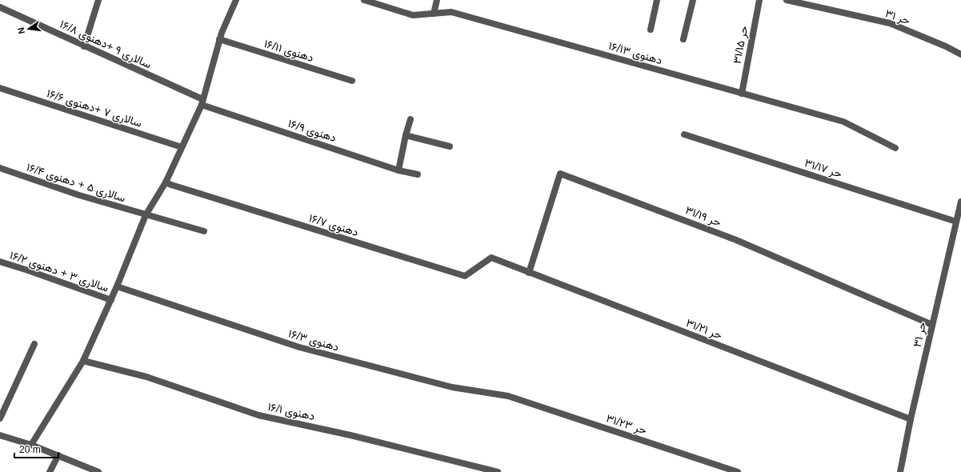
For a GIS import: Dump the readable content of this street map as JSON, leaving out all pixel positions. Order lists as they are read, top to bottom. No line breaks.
{"streets":{"street":["حر ۳۱","سالاری ۹ +دهنوی ۱۶/۸","حر ۳۱/۱۵","دهنوی ۱۶/۱۱","دهنوی ۱۶/۱۳","سالاری ۷ +دهنوی ۱۶/۶","دهنوی ۱۶/۹","حر ۳۱/۱۷","سالاری ۵ + دهنوی ۱۶/۴","حر ۳۱/۱۹","دهنوی ۱۶/۷","سالاری ۳ + دهنوی ۱۶/۲","حر ۳۱/۲۱","دهنوی ۱۶/۳","دهنوی ۱۶/۱","حر ۳۱/۲۳"]},"crossings":[["حر ۳۱","حر ۳۱/۱۷"],["حر ۳۱","حر ۳۱/۱۹"],["حر ۳۱","حر ۳۱/۲۱"],["سالاری ۹ +دهنوی ۱۶/۸","دهنوی ۱۶/۹"],["حر ۳۱/۱۵","دهنوی ۱۶/۱۳"],["حر ۳۱/۱۹","حر ۳۱/۲۱"],["دهنوی ۱۶/۷","حر ۳۱/۲۱"],["دهنوی ۱۶/۳","حر ۳۱/۲۳"]],"scale_bar":"20 m","north":"left"}
